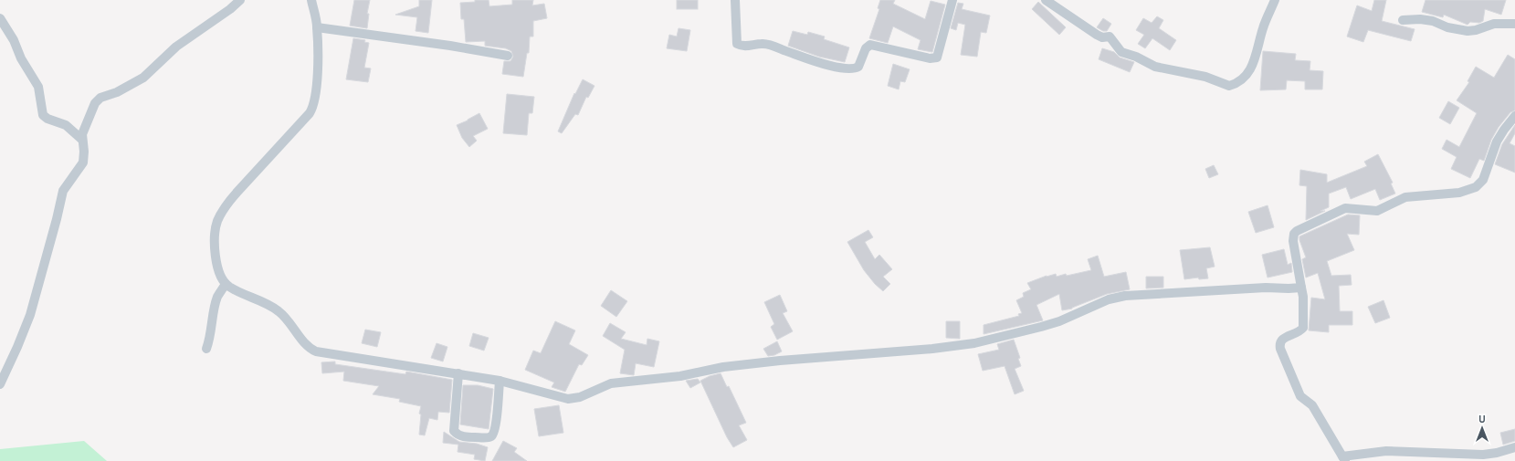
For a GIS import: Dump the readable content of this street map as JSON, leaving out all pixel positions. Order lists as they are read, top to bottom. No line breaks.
{"north":"top"}
